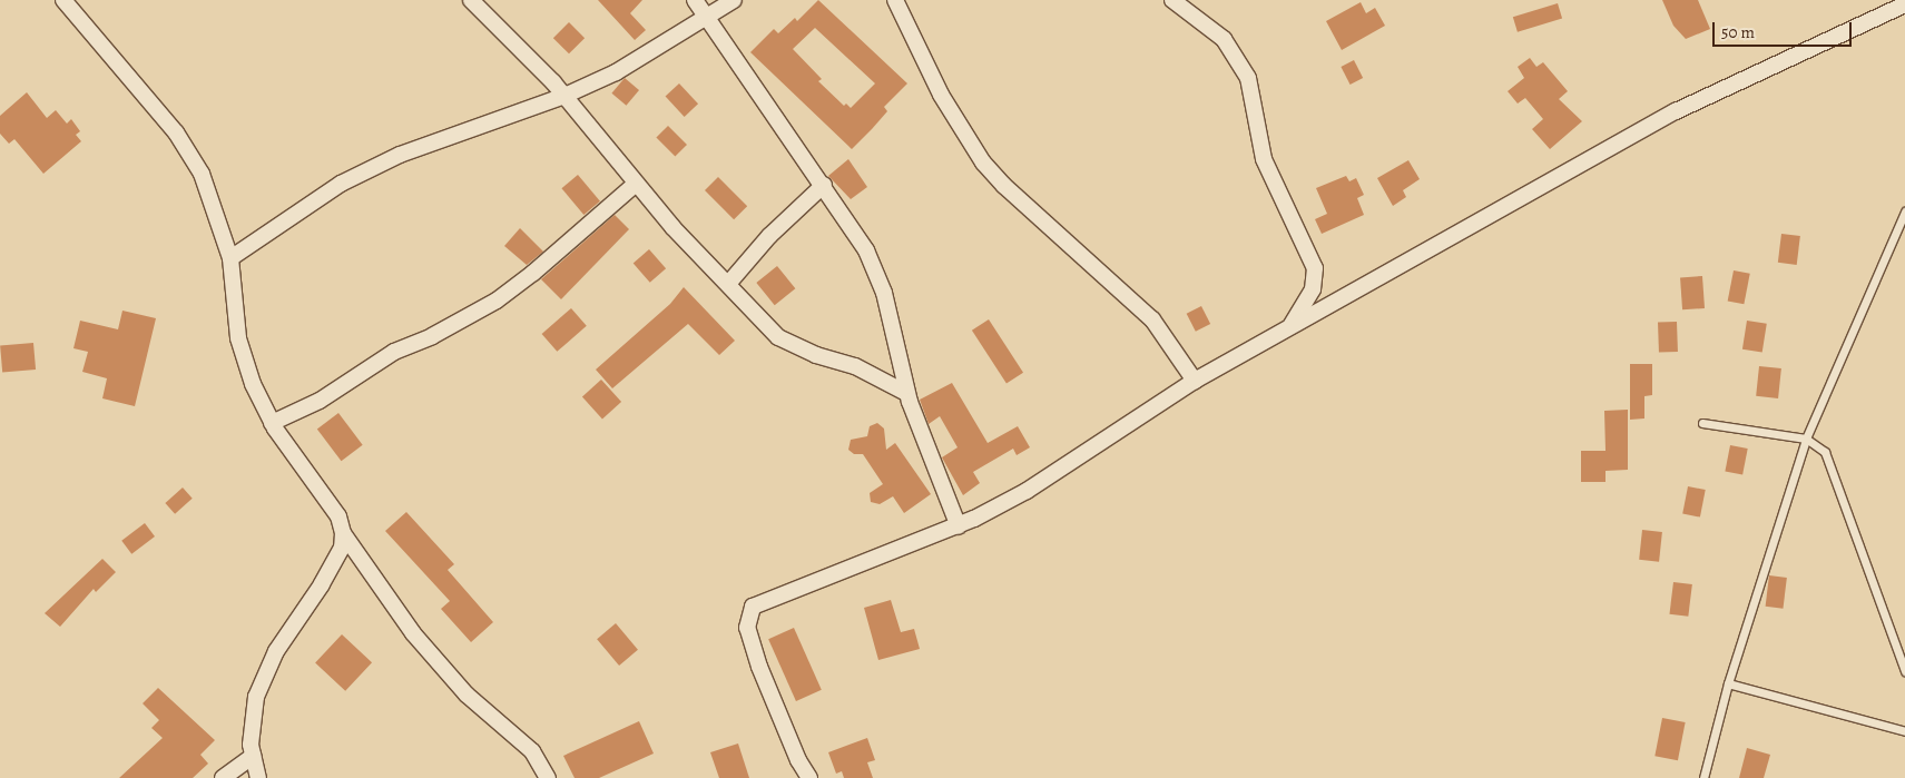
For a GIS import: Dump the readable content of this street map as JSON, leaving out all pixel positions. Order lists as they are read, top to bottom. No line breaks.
{"scale_bar":"50 m"}
